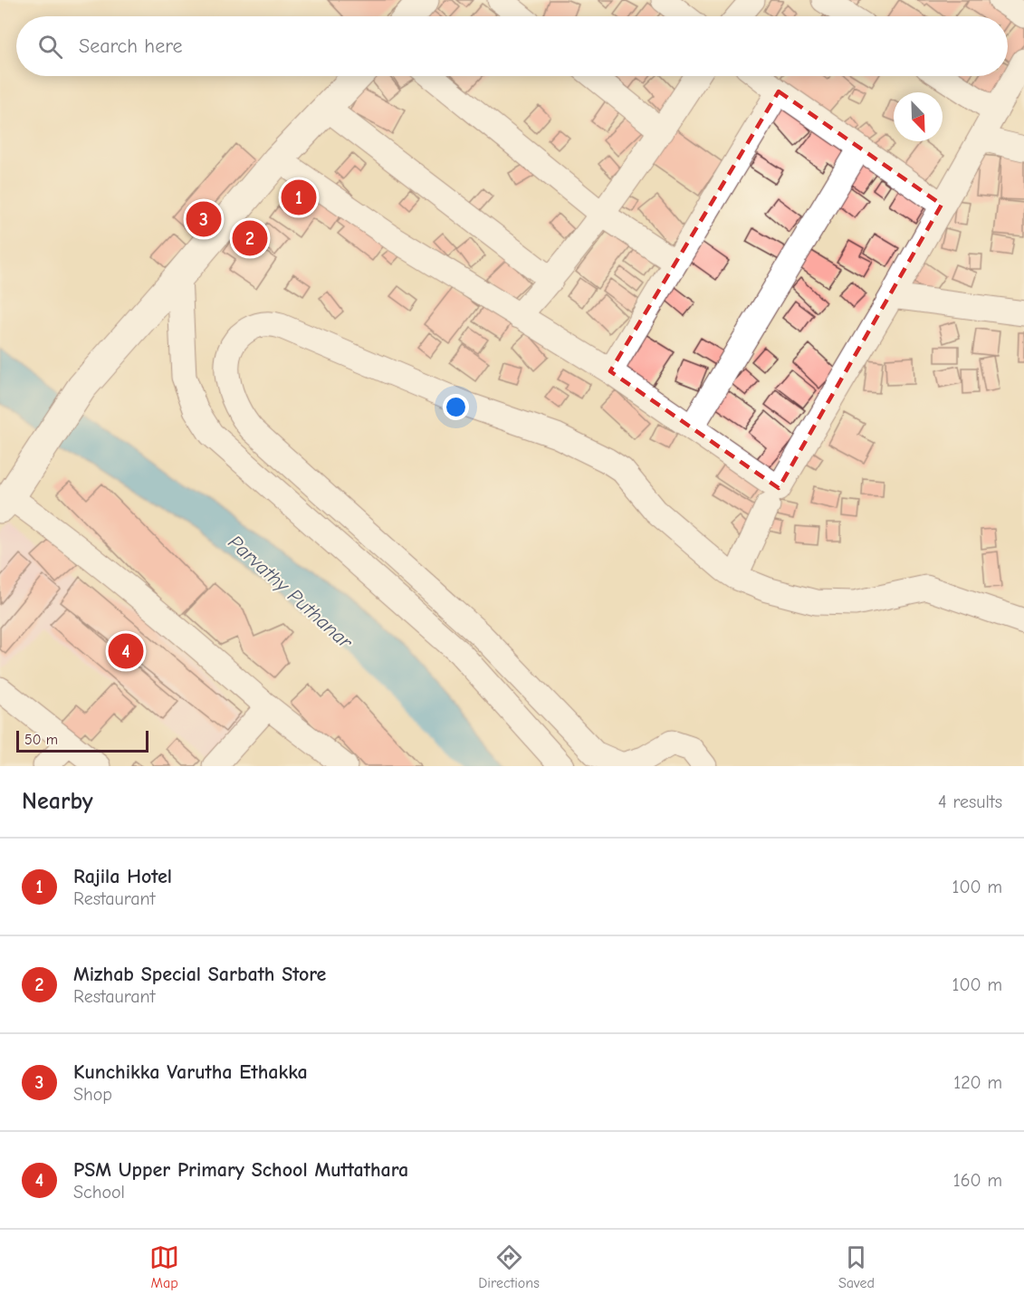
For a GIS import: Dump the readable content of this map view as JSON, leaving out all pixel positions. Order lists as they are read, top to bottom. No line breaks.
{"water":["Parvathy Puthanar"],"scale_bar":"50 m","north":"bottom right","page":{"search":"Search here","pins":["1","3","2","4"],"scale":"50 m","heading":["Nearby","4 results"],"list":[{"mark":"1","name":"Rajila Hotel","note":"Restaurant","value":"100 m"},{"mark":"2","name":"Mizhab Special Sarbath Store","note":"Restaurant","value":"100 m"},{"mark":"3","name":"Kunchikka Varutha Ethakka","note":"Shop","value":"120 m"},{"mark":"4","name":"PSM Upper Primary School Muttathara","note":"School","value":"160 m"}],"nav":["Map","Directions","Saved"]}}
